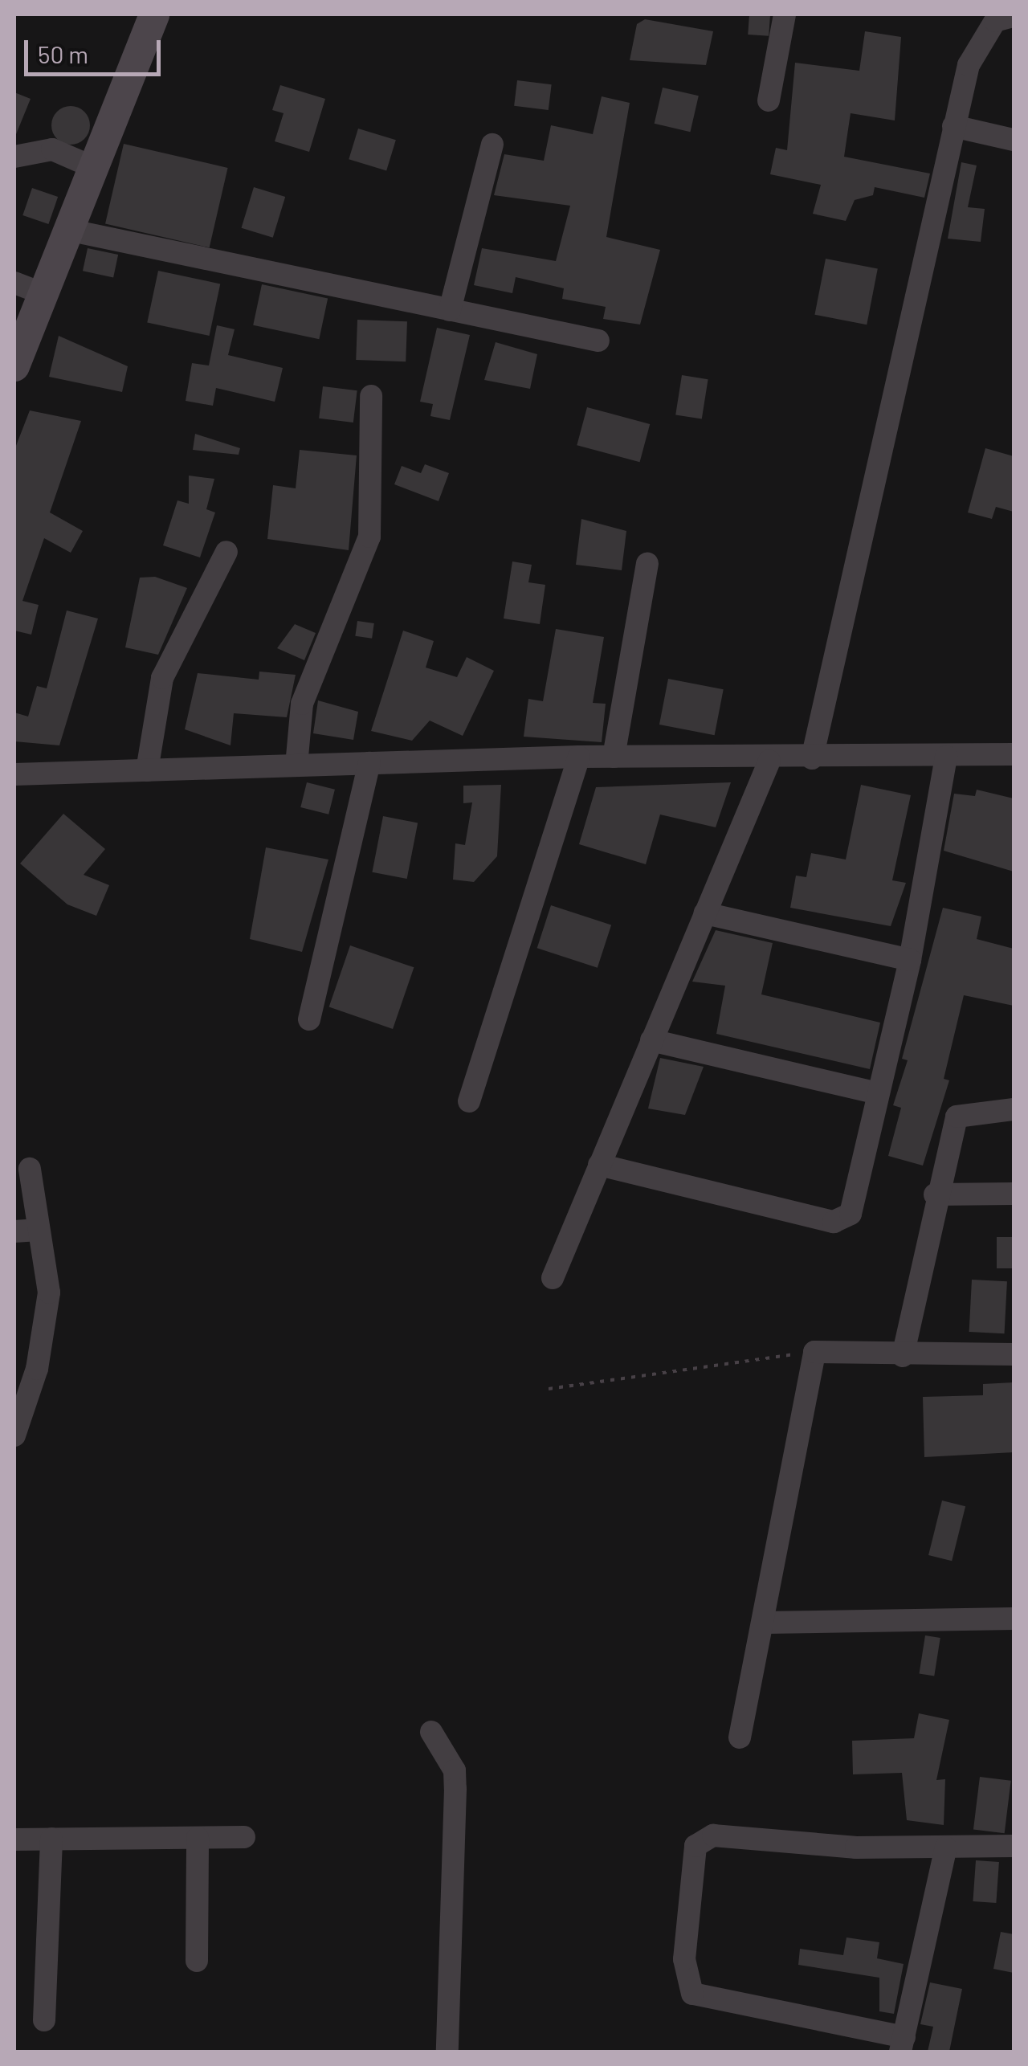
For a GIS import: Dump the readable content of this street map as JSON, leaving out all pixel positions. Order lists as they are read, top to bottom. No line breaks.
{"scale_bar":"50 m"}
